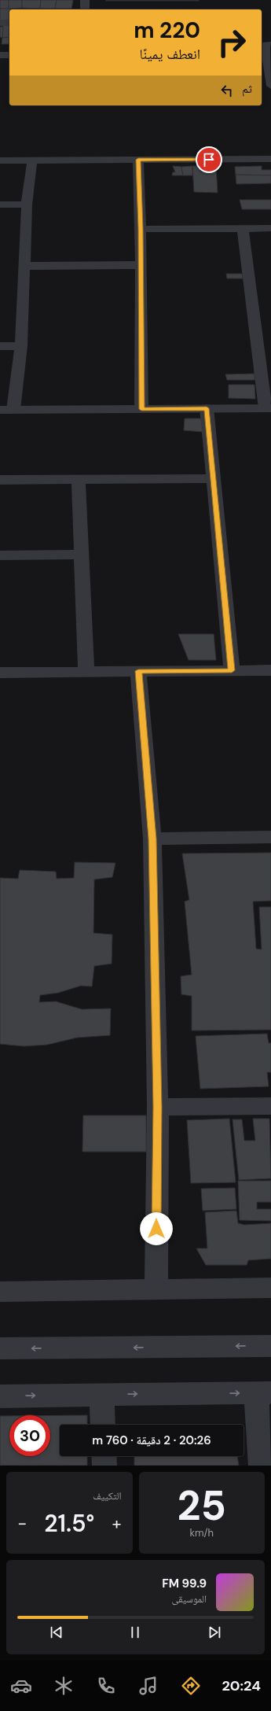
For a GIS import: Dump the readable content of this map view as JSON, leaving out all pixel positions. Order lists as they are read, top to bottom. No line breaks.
{"page":{"turn":["220 m","انعطف يمينًا"],"then":"ثم","limit":"30","trip":"20:26 · 2 دقيقة · 760 m","tile":[["25","km/h"],"التكييف"],"heat":["−","21.5°","+"],"song":["99.9 FM","الموسيقى"],"tabs":"20:24"}}
